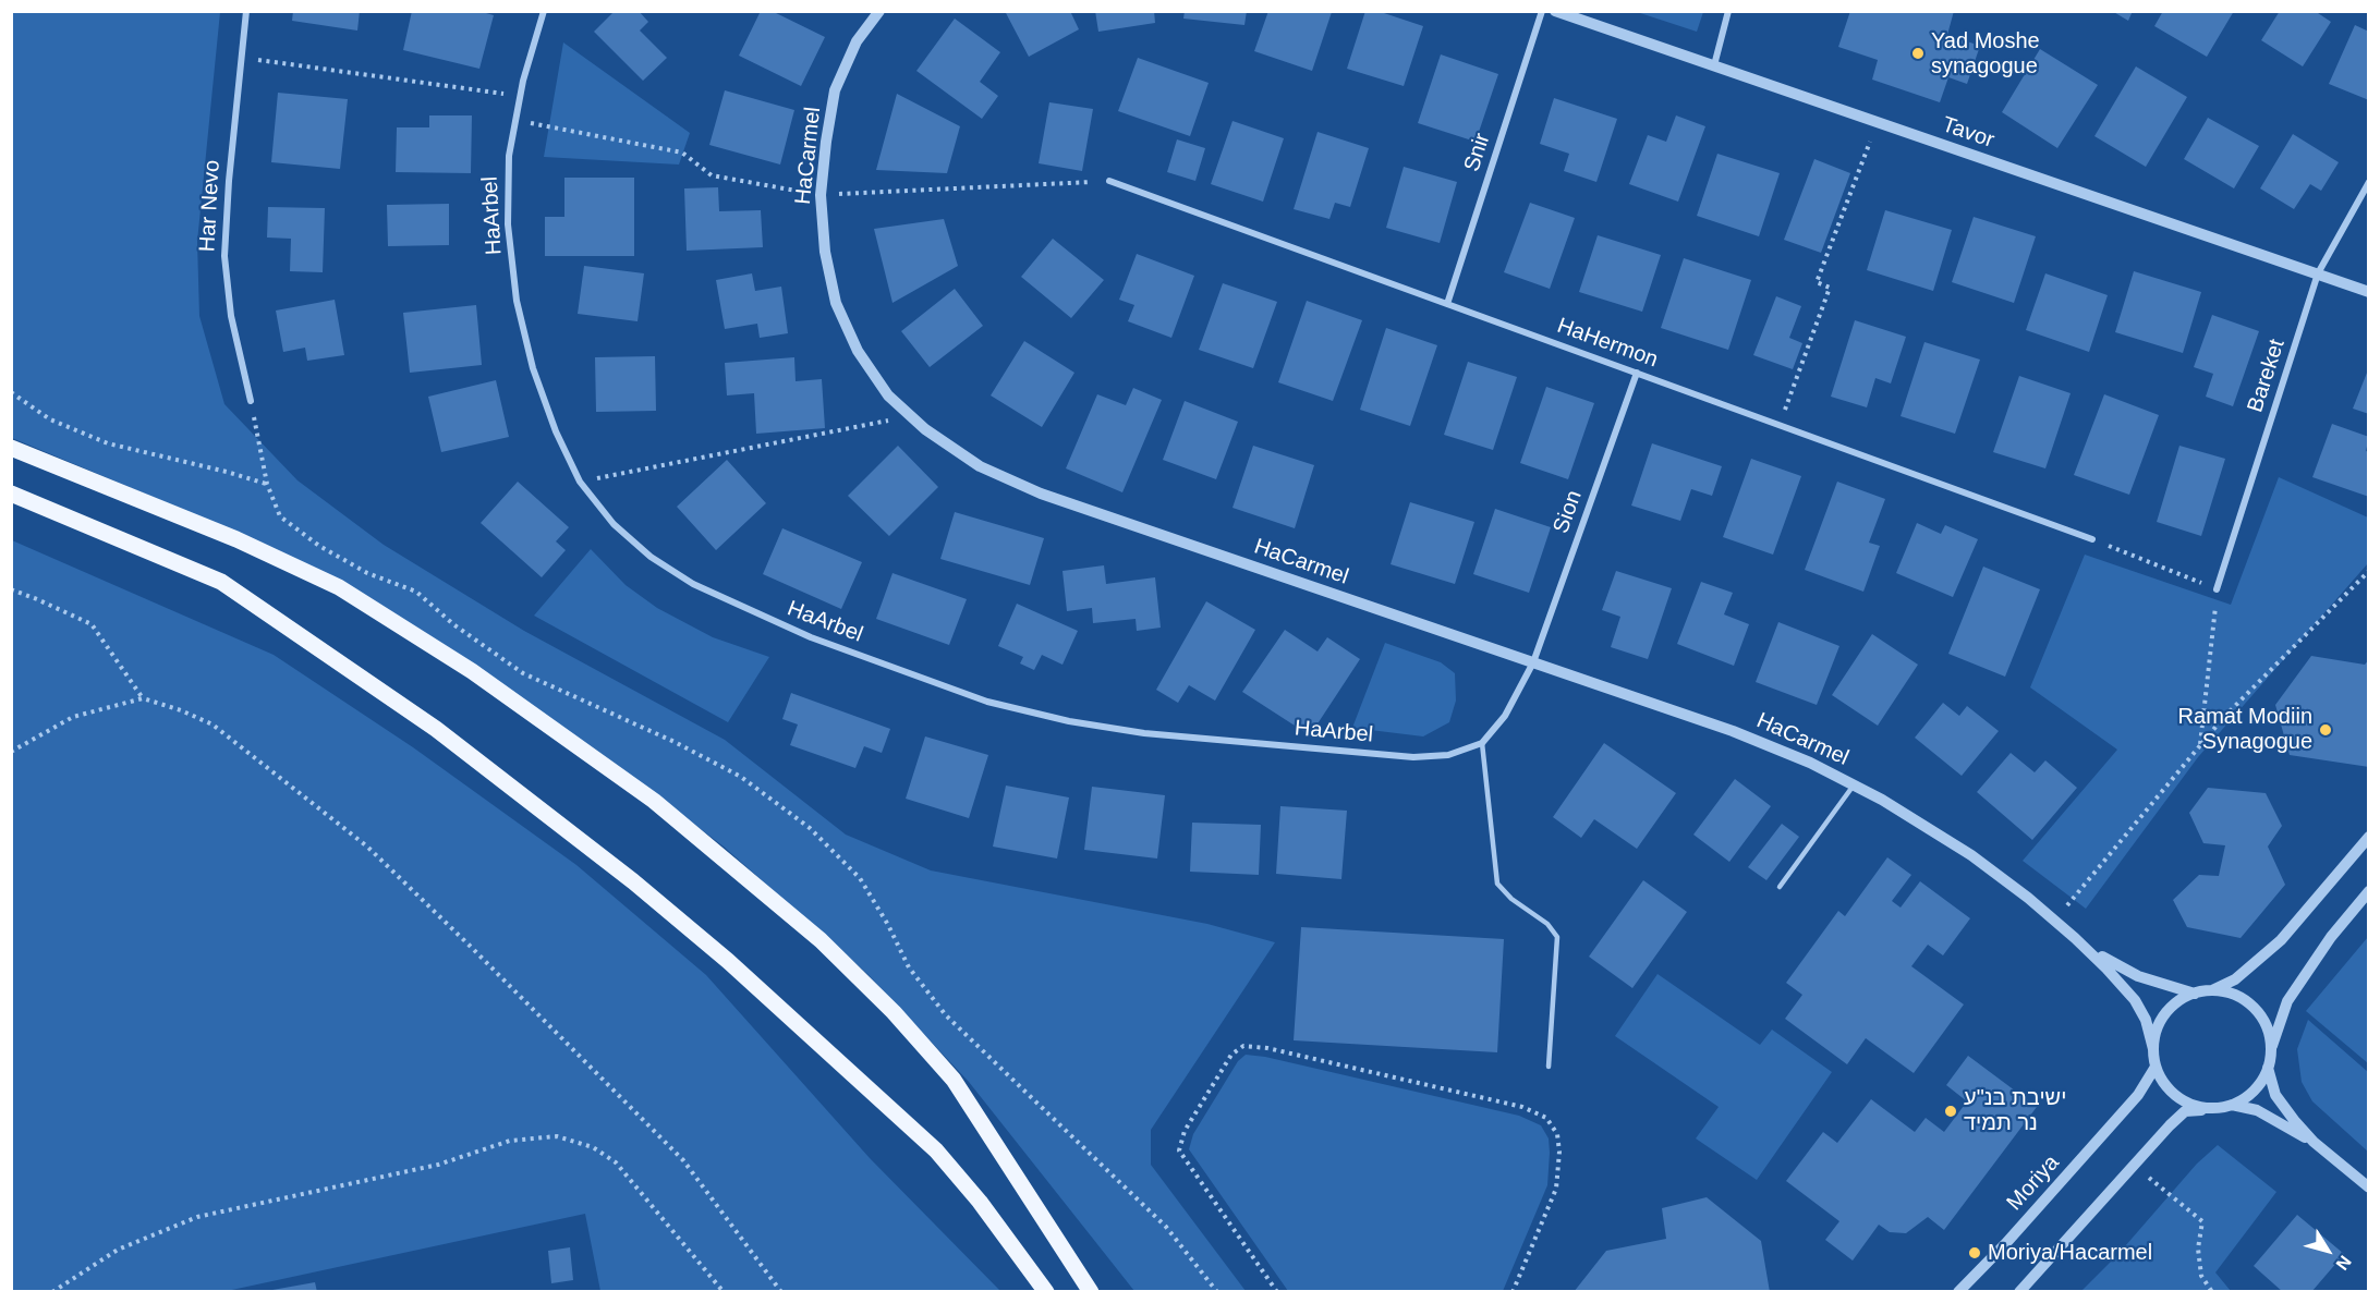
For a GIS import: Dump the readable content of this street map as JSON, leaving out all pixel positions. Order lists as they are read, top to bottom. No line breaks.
{"streets":{"street":["Tavor","Snir","HaCarmel","Har Nevo","HaArbel","HaHermon","Bareket","Sion","Moriya"]},"crossings":[["Tavor","Bareket"],["Snir","HaHermon"],["HaCarmel","HaArbel"],["HaCarmel","Sion"],["HaCarmel","Moriya"],["HaArbel","Sion"],["HaHermon","Sion"]],"places":["Yad Moshe synagogue","Ramat Modiin Synagogue","ישיבת בנ\"ע נר תמיד","Moriya/Hacarmel"],"north":"bottom right"}
